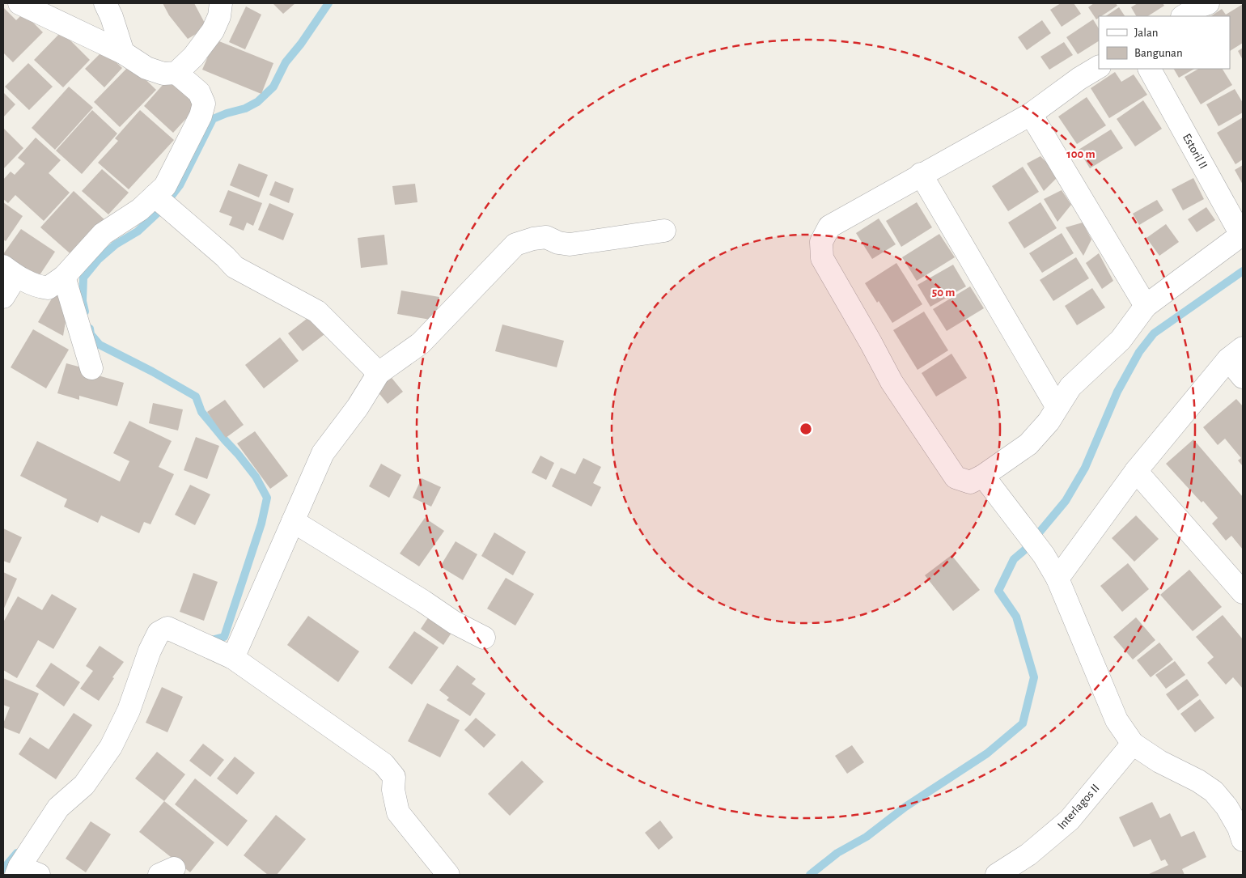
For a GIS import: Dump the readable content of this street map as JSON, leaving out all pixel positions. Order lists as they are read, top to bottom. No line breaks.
{"streets":{"street":["Estoril II","Interlagos II"]},"legend":["Jalan","Bangunan"],"rings":["100 m","50 m"]}
